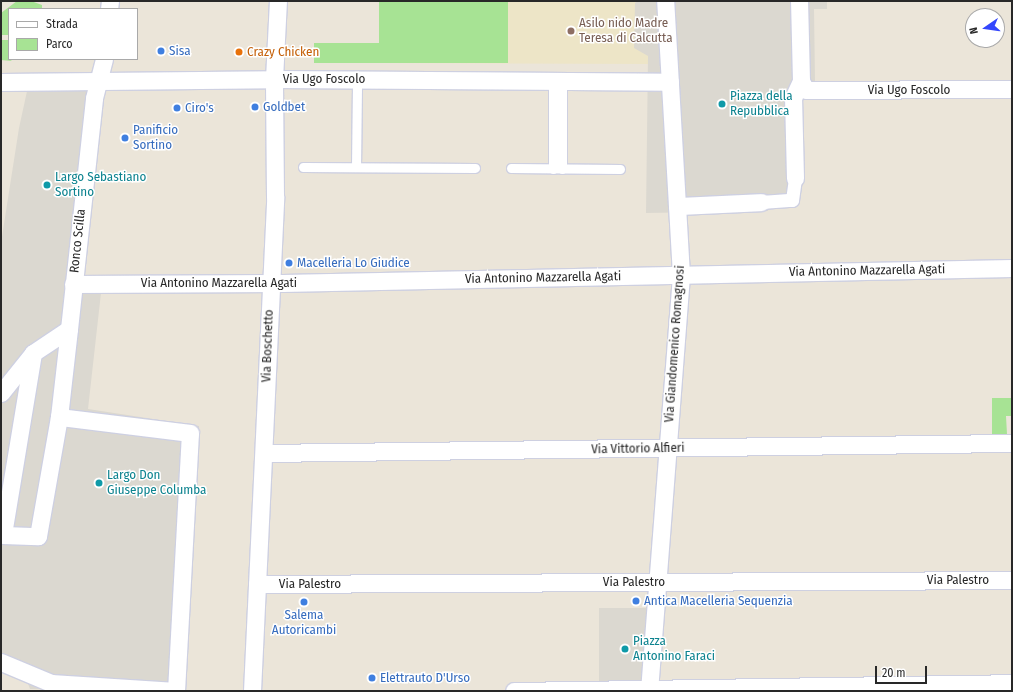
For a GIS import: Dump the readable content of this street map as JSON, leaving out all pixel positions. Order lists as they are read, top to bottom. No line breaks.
{"streets":{"street":["Via Ugo Foscolo","Ronco Scilla","Via Antonino Mazzarella Agati","Via Giandomenico Romagnosi","Via Boschetto","Via Vittorio Alfieri","Via Palestro"]},"crossings":[["Via Ugo Foscolo","Ronco Scilla"],["Via Ugo Foscolo","Via Giandomenico Romagnosi"],["Via Ugo Foscolo","Via Boschetto"],["Ronco Scilla","Via Antonino Mazzarella Agati"],["Via Antonino Mazzarella Agati","Via Giandomenico Romagnosi"],["Via Antonino Mazzarella Agati","Via Boschetto"],["Via Giandomenico Romagnosi","Via Vittorio Alfieri"],["Via Giandomenico Romagnosi","Via Palestro"],["Via Boschetto","Via Vittorio Alfieri"],["Via Boschetto","Via Palestro"]],"places":["Asilo nido Madre Teresa di Calcutta","Sisa","Crazy Chicken","Piazza della Repubblica","Goldbet","Ciro's","Panificio Sortino","Largo Sebastiano Sortino","Macelleria Lo Giudice","Largo Don Giuseppe Columba","Antica Macelleria Sequenzia","Salema Autoricambi","Piazza Antonino Faraci","Elettrauto D'Urso"],"legend":["Strada","Parco"],"scale_bar":"20 m","north":"left"}
